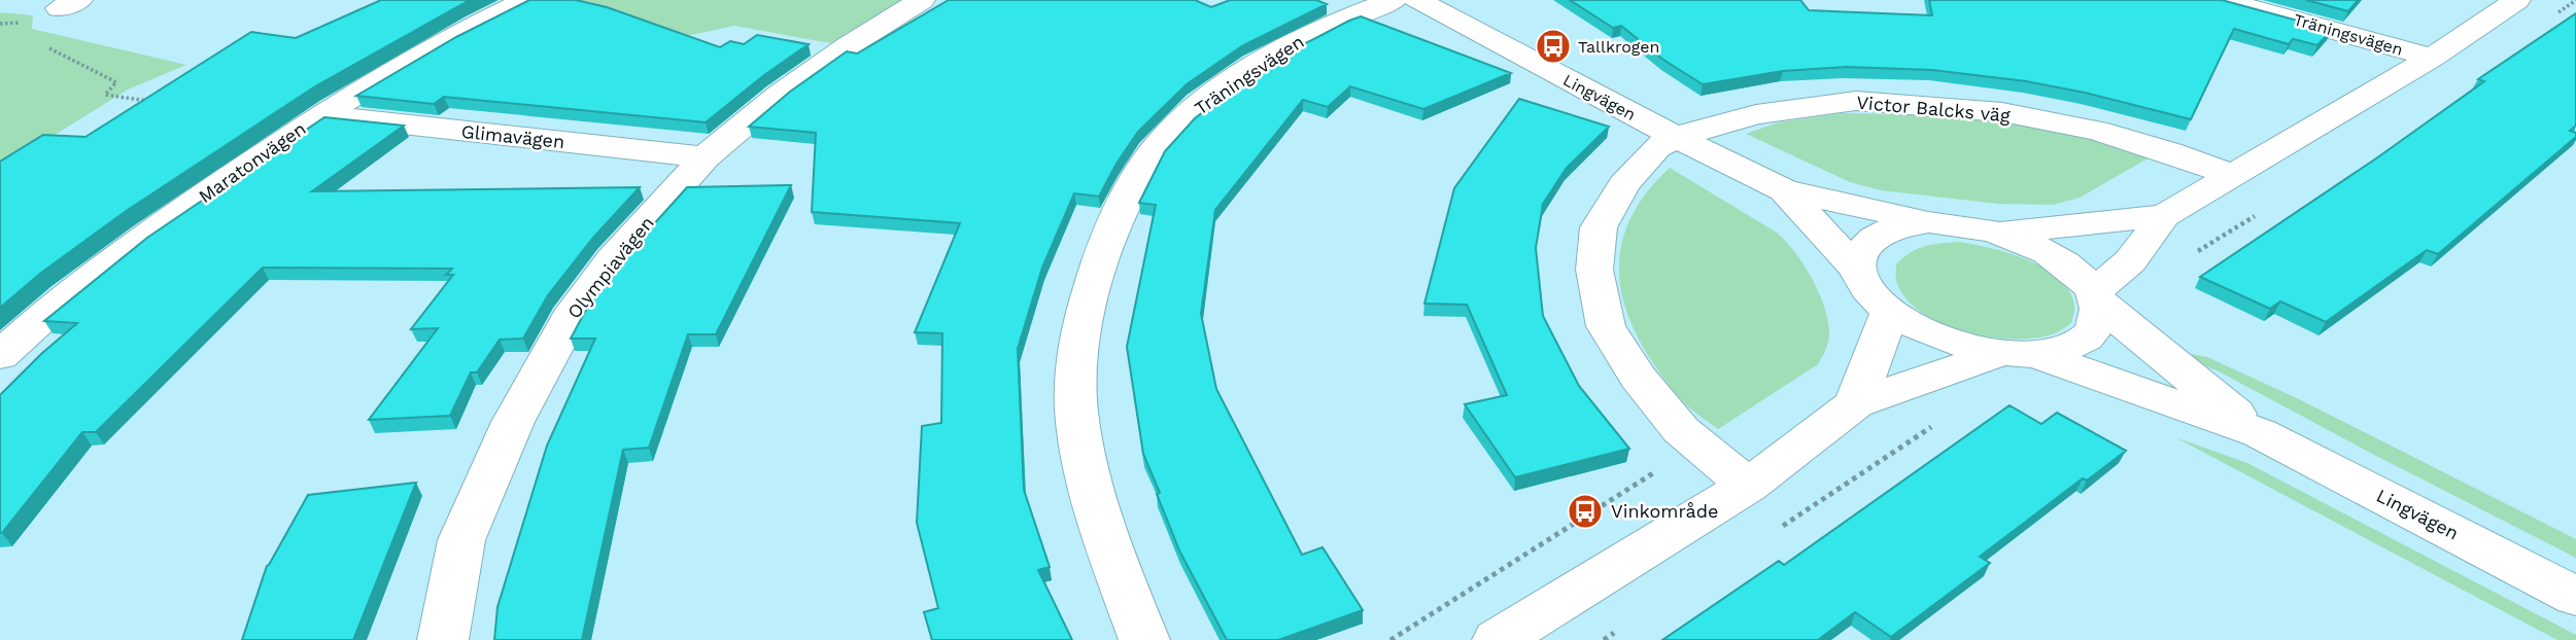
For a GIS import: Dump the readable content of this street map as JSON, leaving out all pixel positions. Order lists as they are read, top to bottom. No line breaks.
{"streets":{"street":["Träningsvägen","Lingvägen","Victor Balcks väg","Glimavägen","Maratonvägen","Olympiavägen"]},"crossings":[["Lingvägen","Victor Balcks väg"],["Glimavägen","Maratonvägen"],["Glimavägen","Olympiavägen"]],"places":{"bus stop":["Tallkrogen","Vinkområde"]}}
